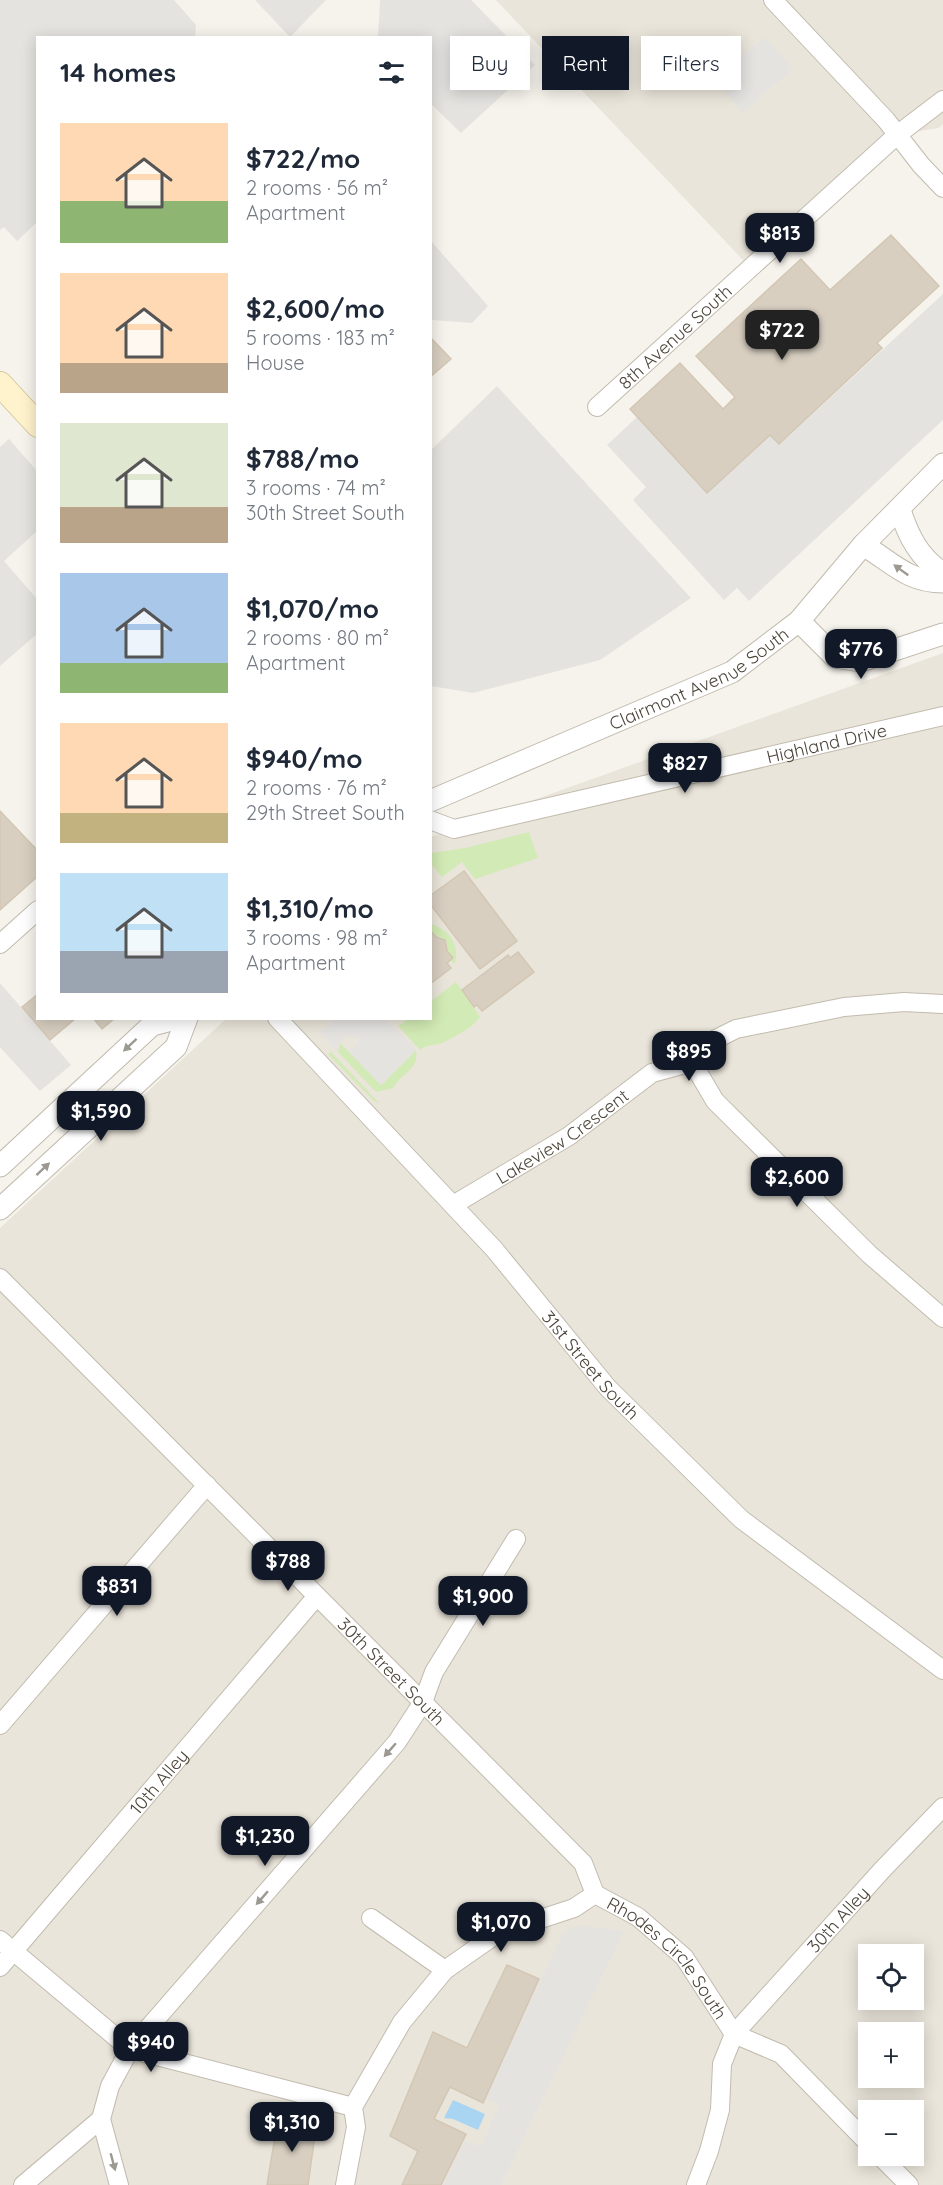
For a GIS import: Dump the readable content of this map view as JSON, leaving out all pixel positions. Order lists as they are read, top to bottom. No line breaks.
{"streets":{"street":["8th Avenue South","Clairmont Avenue South","Highland Drive","Lakeview Crescent","31st Street South","30th Street South","10th Alley","30th Alley","Rhodes Circle South"]},"crossings":[["Lakeview Crescent","31st Street South"],["30th Street South","10th Alley"],["30th Street South","Rhodes Circle South"],["30th Alley","Rhodes Circle South"]],"page":{"chip":["Buy","Rent","Filters"],"heading":"14 homes","list":[{"name":"$722/mo","note":"2 rooms · 56 m² · Apartment"},{"name":"$2,600/mo","note":"5 rooms · 183 m² · House"},{"name":"$788/mo","note":"3 rooms · 74 m² · 30th Street South"},{"name":"$1,070/mo","note":"2 rooms · 80 m² · Apartment"},{"name":"$940/mo","note":"2 rooms · 76 m² · 29th Street South"},{"name":"$1,310/mo","note":"3 rooms · 98 m² · Apartment"}],"price":["$813","$722","$776","$827","$895","$1,590","$2,600","$788","$831","$1,900","$1,230","$1,070","$940","$1,310"],"map_buttons":["+","−"]}}
